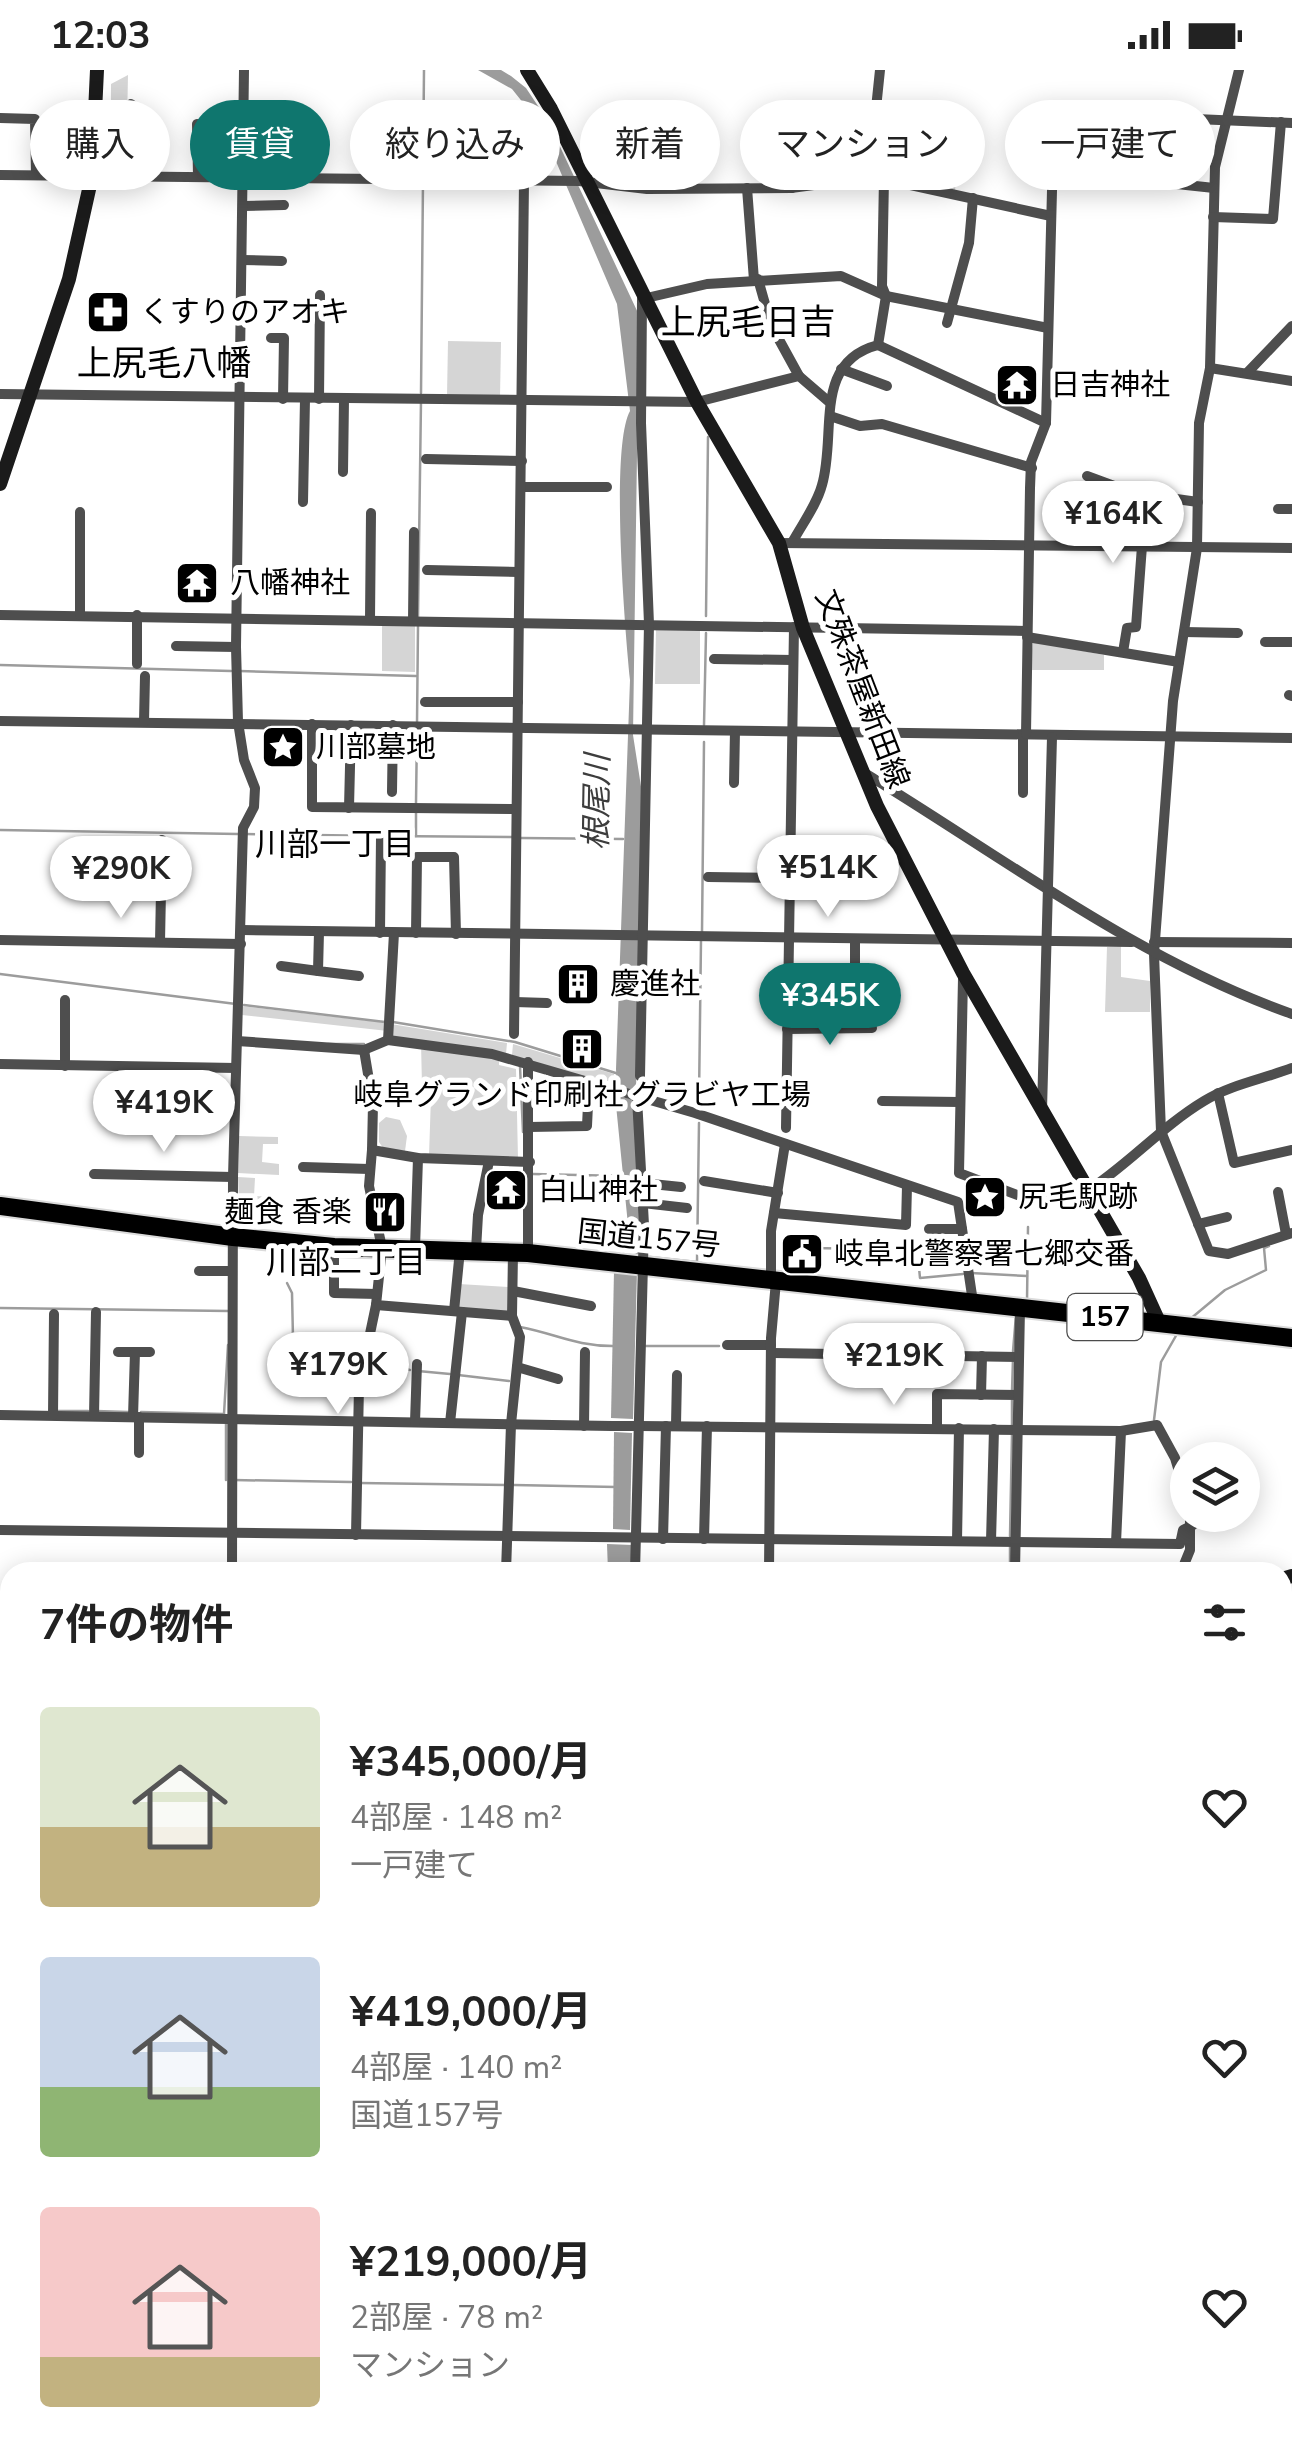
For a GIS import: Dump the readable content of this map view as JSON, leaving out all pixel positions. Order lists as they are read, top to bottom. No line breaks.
{"streets":{"highway":["国道157号","157"],"main road":["文殊茶屋新田線"]},"crossings":[["文殊茶屋新田線","国道157号"]],"districts":["上尻毛日吉","上尻毛八幡","川部一丁目","川部二丁目"],"water":["根尾川"],"places":{"pharmacy":["くすりのアオキ"],"temple":["日吉神社","八幡神社","白山神社"],"place":["川部墓地","尻毛駅跡"],"building":["慶進社","岐阜グランド印刷社 グラビヤ工場"],"restaurant":["麺食 香楽"],"public building":["岐阜北警察署七郷交番"]},"page":{"status":"12:03","chip":["購入","賃貸","絞り込み","新着","マンション","一戸建て"],"price":["¥164K","¥514K","¥290K","¥345K","¥419K","¥219K","¥179K"],"heading":"7件の物件","list":[{"name":"¥345,000/月","note":"4部屋 · 148 m² · 一戸建て"},{"name":"¥419,000/月","note":"4部屋 · 140 m² · 国道157号"},{"name":"¥219,000/月","note":"2部屋 · 78 m² · マンション"}]}}
